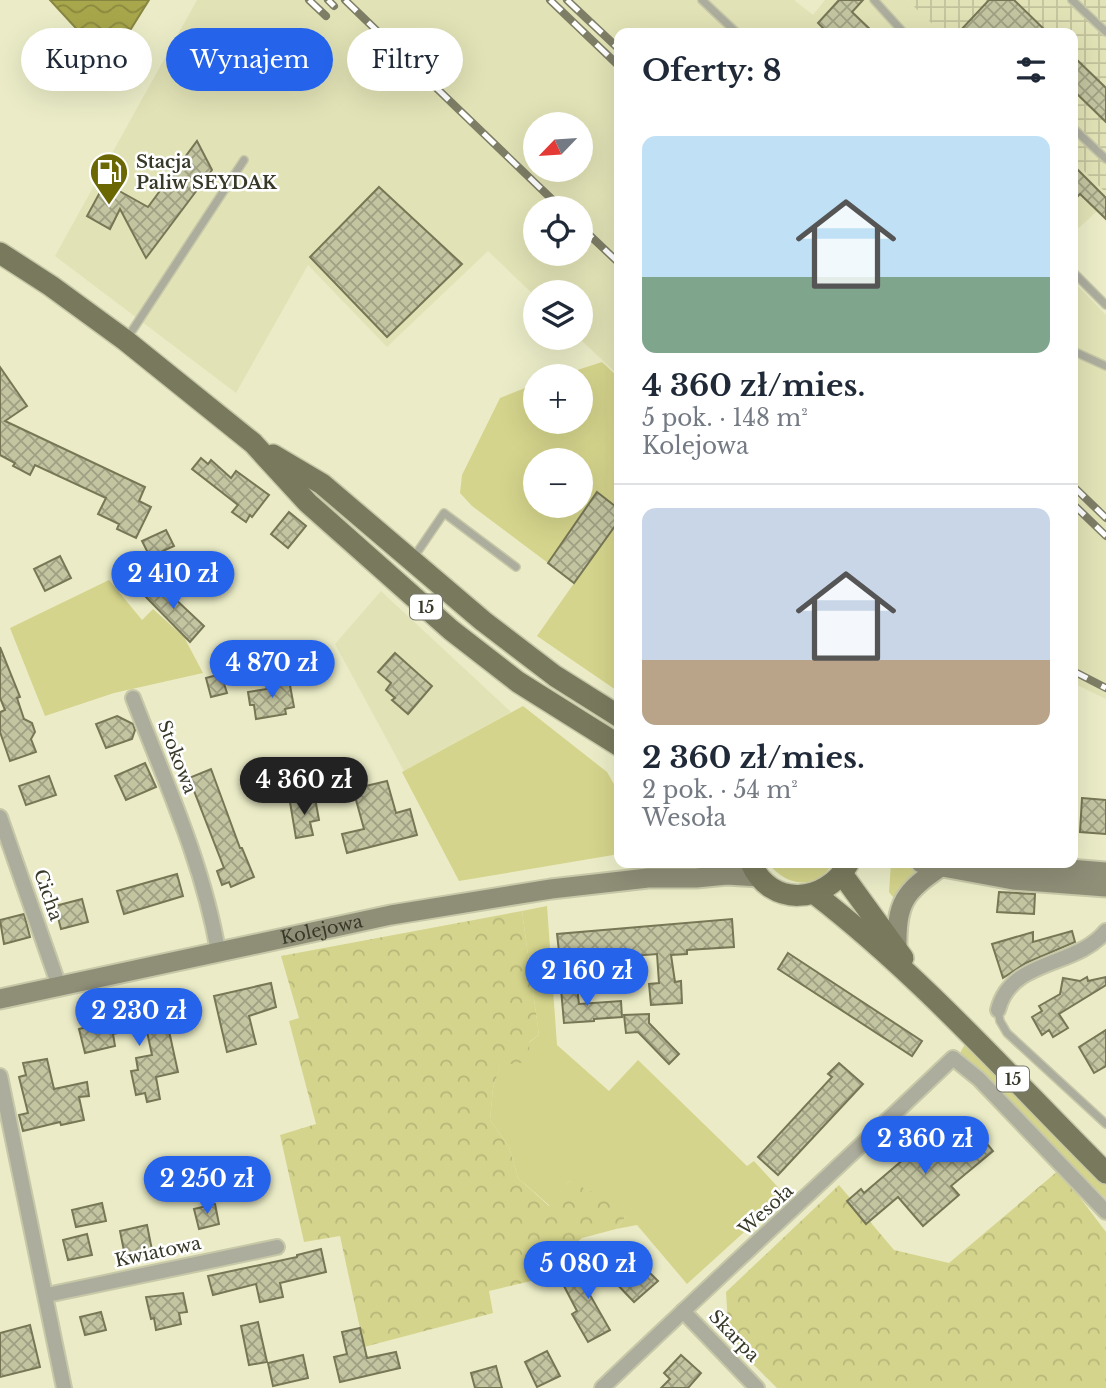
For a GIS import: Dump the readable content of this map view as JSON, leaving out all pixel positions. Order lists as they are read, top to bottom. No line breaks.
{"streets":{"main road":["15"],"street":["Stokowa","Cicha","Kolejowa","Wesoła","Kwiatowa","Skarpa"]},"crossings":[["Stokowa","Kolejowa"],["Cicha","Kolejowa"],["Wesoła","Skarpa"]],"places":{"fuel station":["Stacja Paliw SEYDAK"]},"north":"bottom left","page":{"chip":["Kupno","Wynajem","Filtry"],"heading":"Oferty: 8","map_buttons":["+","−"],"list":[{"name":"4 360 zł/mies.","note":"5 pok. · 148 m² · Kolejowa"},{"name":"2 360 zł/mies.","note":"2 pok. · 54 m² · Wesoła"}],"price":["2 410 zł","4 870 zł","4 360 zł","2 160 zł","2 230 zł","2 360 zł","2 250 zł","5 080 zł"]}}
